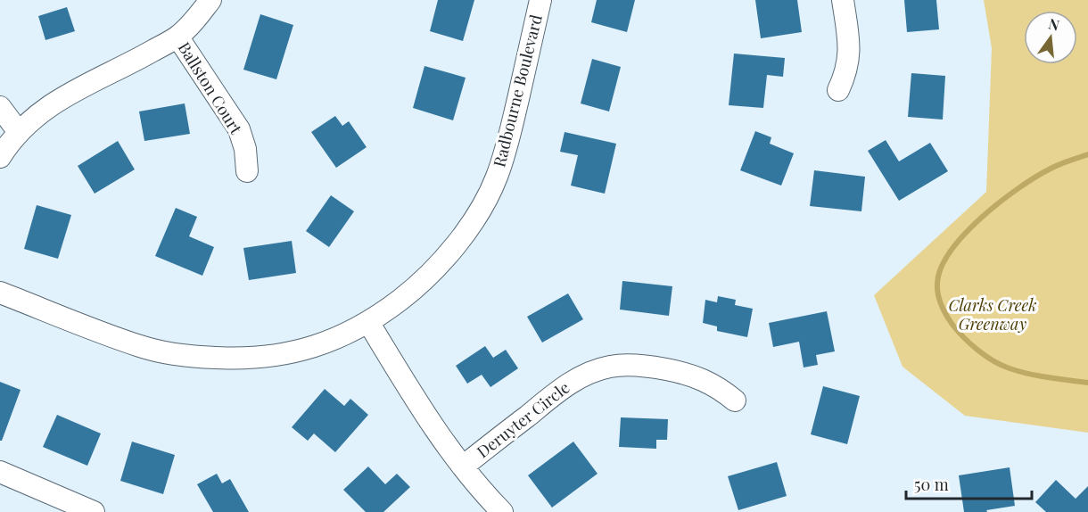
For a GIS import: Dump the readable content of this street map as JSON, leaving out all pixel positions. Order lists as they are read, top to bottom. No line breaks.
{"streets":{"street":["Ballston Court","Radbourne Boulevard","Deruyter Circle"]},"parks":["Clarks Creek Greenway"],"scale_bar":"50 m","north":"top"}
